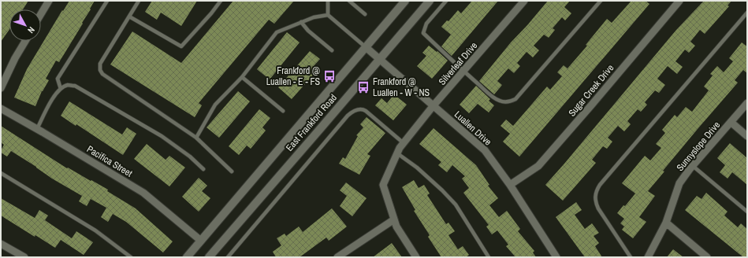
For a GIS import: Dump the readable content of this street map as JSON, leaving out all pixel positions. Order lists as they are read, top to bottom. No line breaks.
{"streets":{"main road":["East Frankford Road"],"street":["Silverleaf Drive","Sugar Creek Drive","Luallen Drive","Sunnyslope Drive","Pacifica Street"]},"crossings":[["Silverleaf Drive","Luallen Drive"],["Sugar Creek Drive","Luallen Drive"],["East Frankford Road","Luallen Drive"],["East Frankford Road","Pacifica Street"]],"places":{"bus stop":["Frankford @ Luallen - E - FS","Frankford @ Luallen - W - NS"]},"north":"bottom right"}
